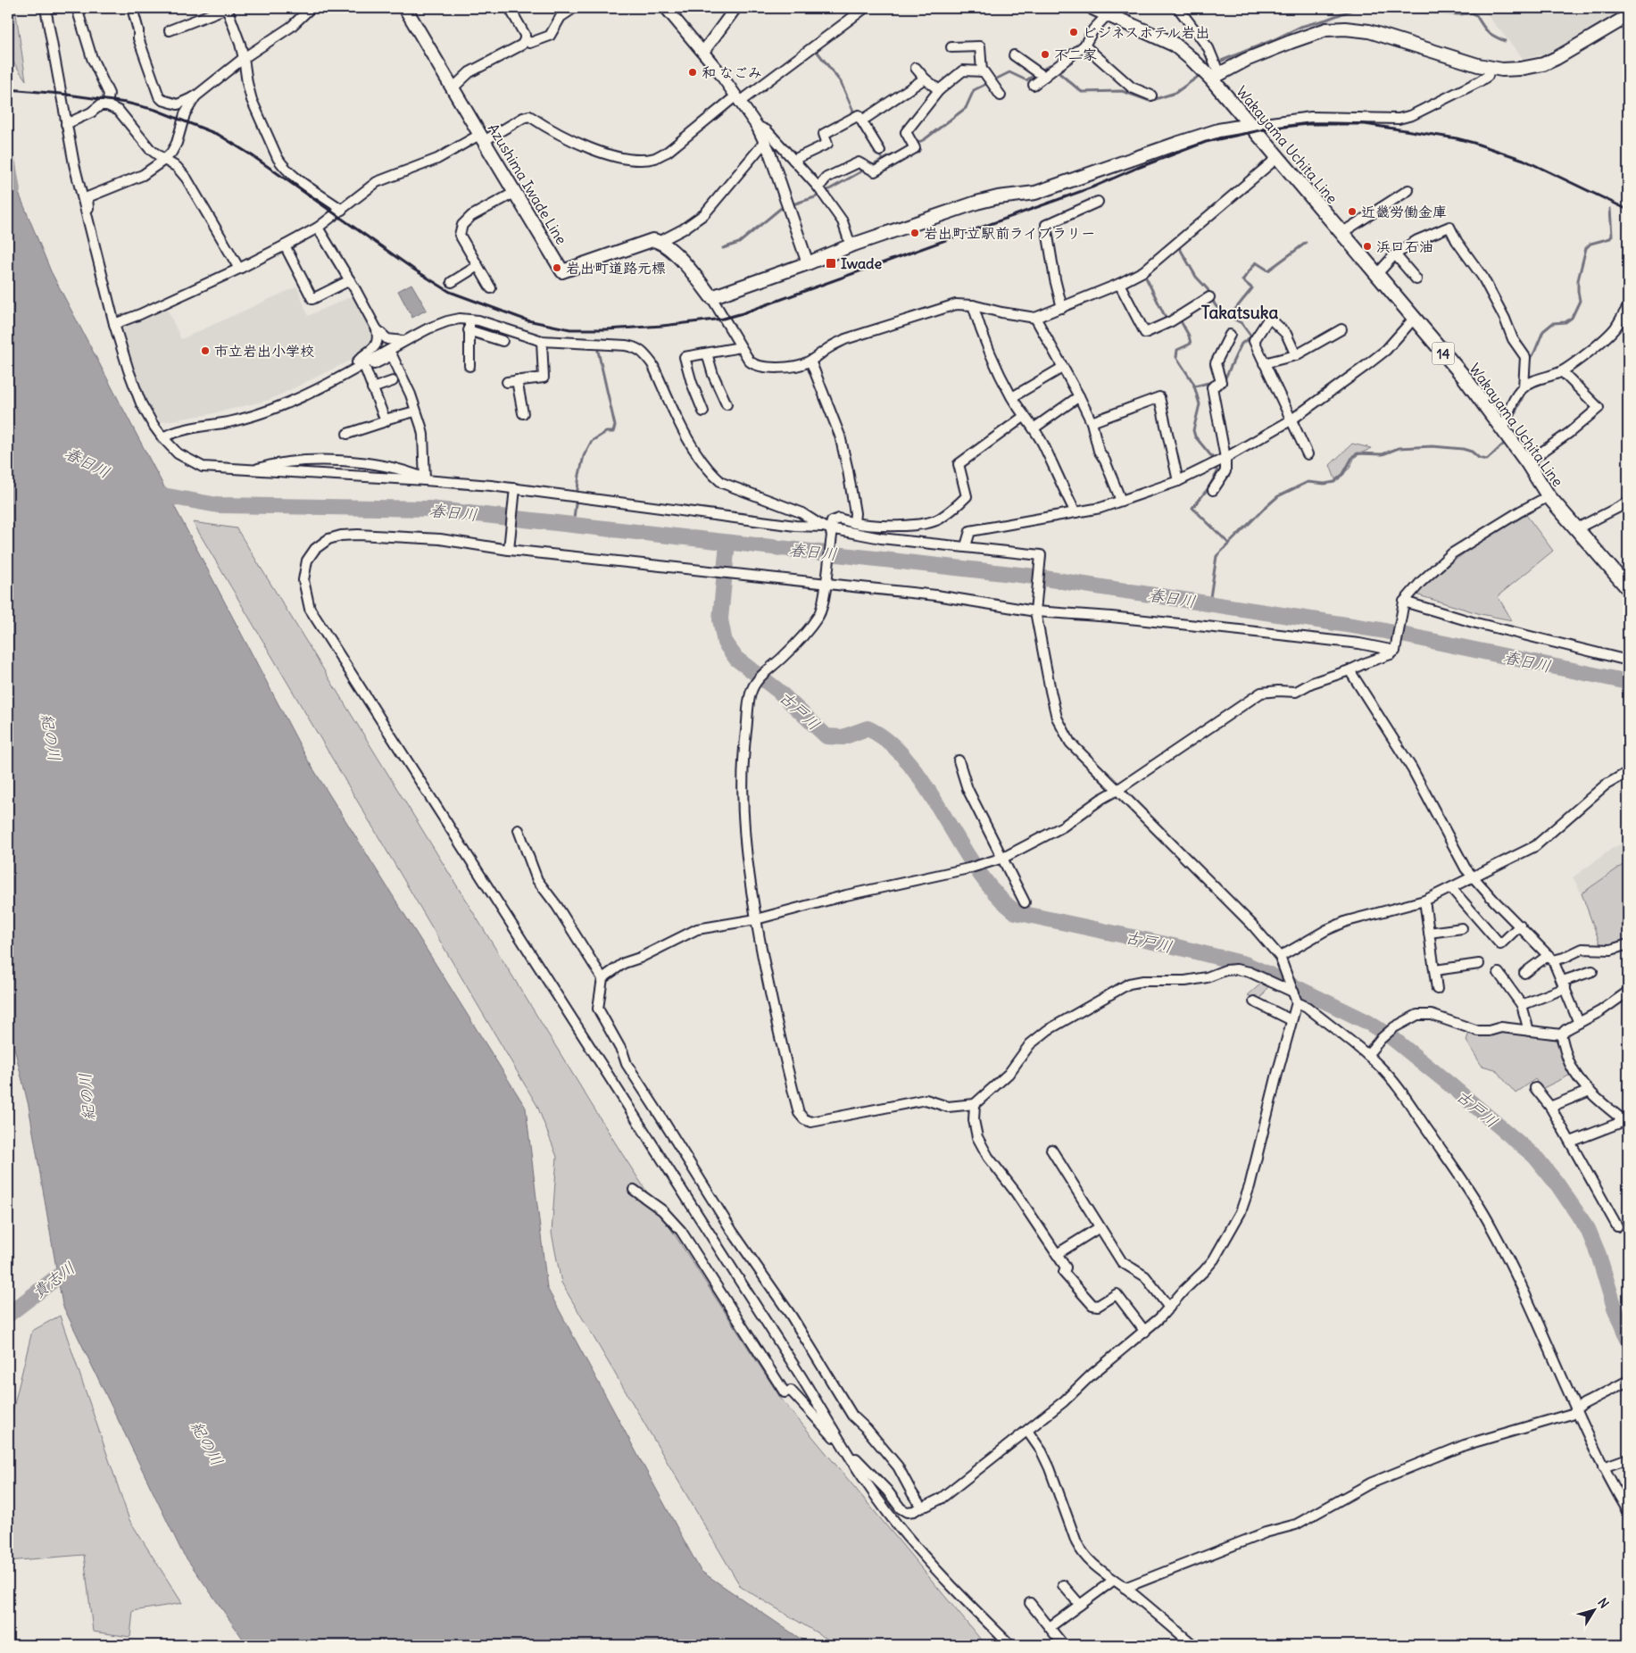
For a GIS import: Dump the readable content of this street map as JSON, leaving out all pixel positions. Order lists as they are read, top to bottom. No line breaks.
{"streets":{"main road":["Wakayama Uchita Line","Azushima Iwade Line","14"]},"districts":["Takatsuka"],"water":["春日川","古戸川","紀の川","貴志川"],"places":{"other":["ビジネスホテル岩出","不二家","和 なごみ","近畿労働金庫","岩出町立駅前ライブラリー","浜口石油","岩出町道路元標","市立岩出小学校"],"transit":["Iwade"]},"north":"top right"}
